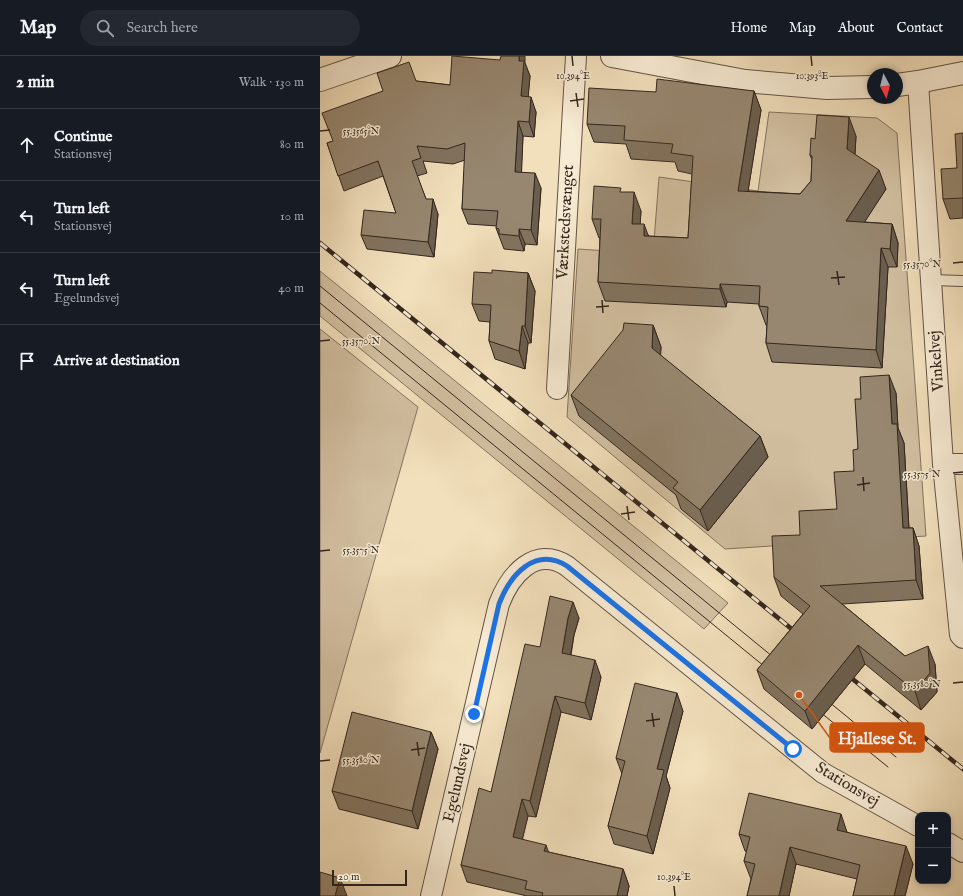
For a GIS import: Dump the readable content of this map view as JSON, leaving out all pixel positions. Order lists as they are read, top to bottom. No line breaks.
{"streets":{"street":["Værkstedsvænget","Vinkelvej","Egelundsvej","Stationsvej"]},"crossings":[["Egelundsvej","Stationsvej"]],"places":["Hjallese St."],"scale_bar":"20 m","north":"bottom","page":{"header":"Map","search":"Search here","nav":["Home","Map","About","Contact"],"heading":["2 min","Walk · 130 m"],"list":[["Continue","Stationsvej","80 m"],["Turn left","Stationsvej","10 m"],["Turn left","Egelundsvej","40 m"],"Arrive at destination"],"map_buttons":["+","−"],"scale":"20 m"},"coordinates":["10.394°E","10.393°E","55.3565°N","55.3570°N","55.3575°N","55.3580°N"]}
